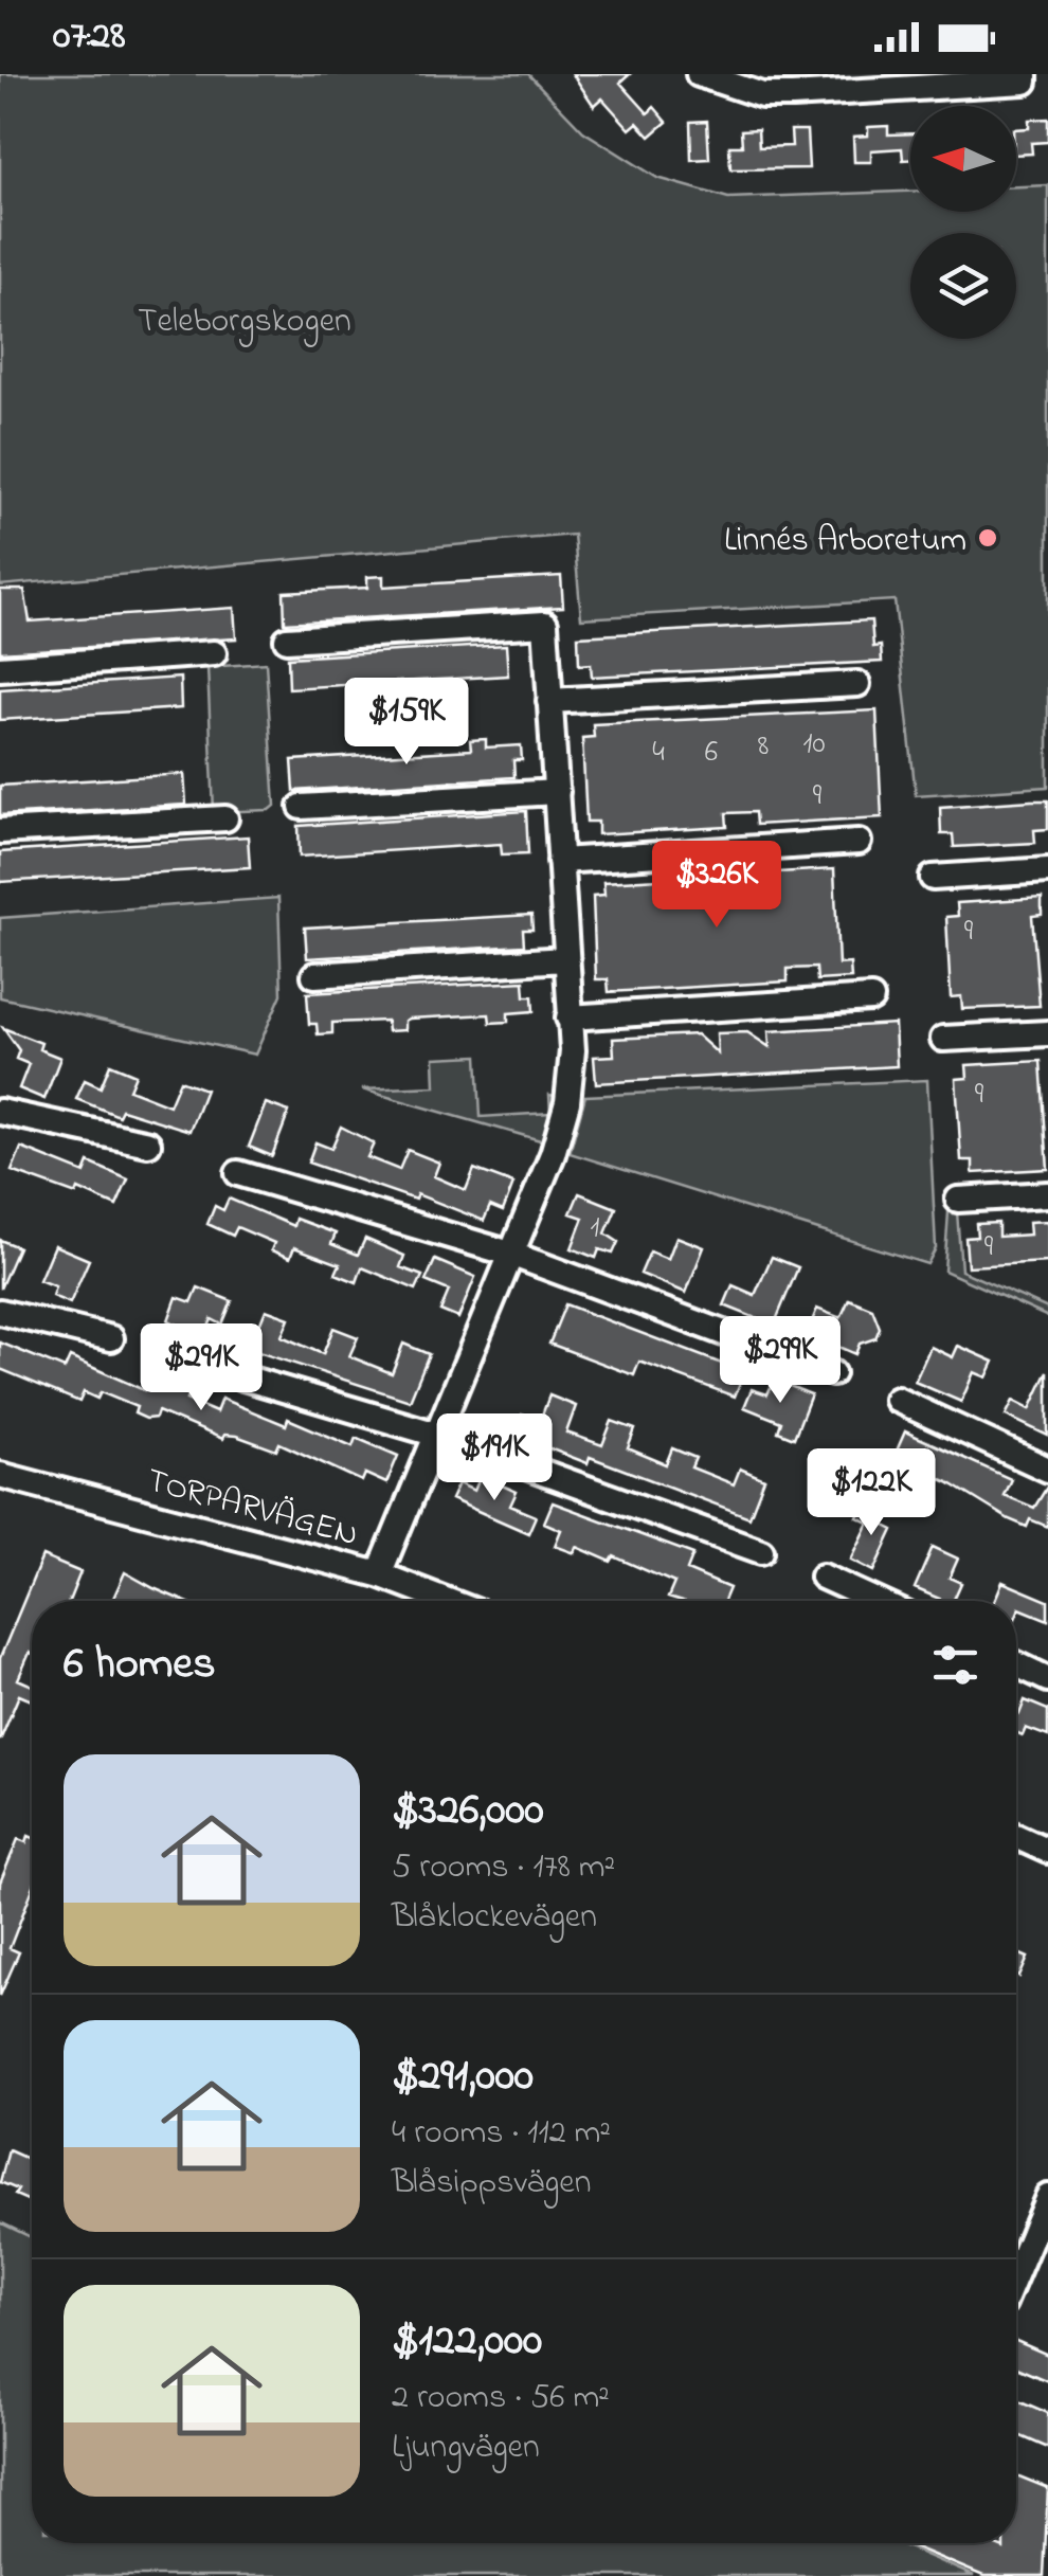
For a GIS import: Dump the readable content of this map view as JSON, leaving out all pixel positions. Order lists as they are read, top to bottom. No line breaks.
{"streets":{"street":["TORPARVÄGEN"]},"parks":["Teleborgskogen"],"places":["Linnés Arboretum"],"house_numbers":["10","8","4","6","9","9","9","1","9"],"north":"left","page":{"status":"07:28","price":["$159K","$326K","$299K","$291K","$191K","$122K"],"heading":"6 homes","list":[{"name":"$326,000","note":"5 rooms · 178 m² · Blåklockevägen"},{"name":"$291,000","note":"4 rooms · 112 m² · Blåsippsvägen"},{"name":"$122,000","note":"2 rooms · 56 m² · Ljungvägen"}]}}
